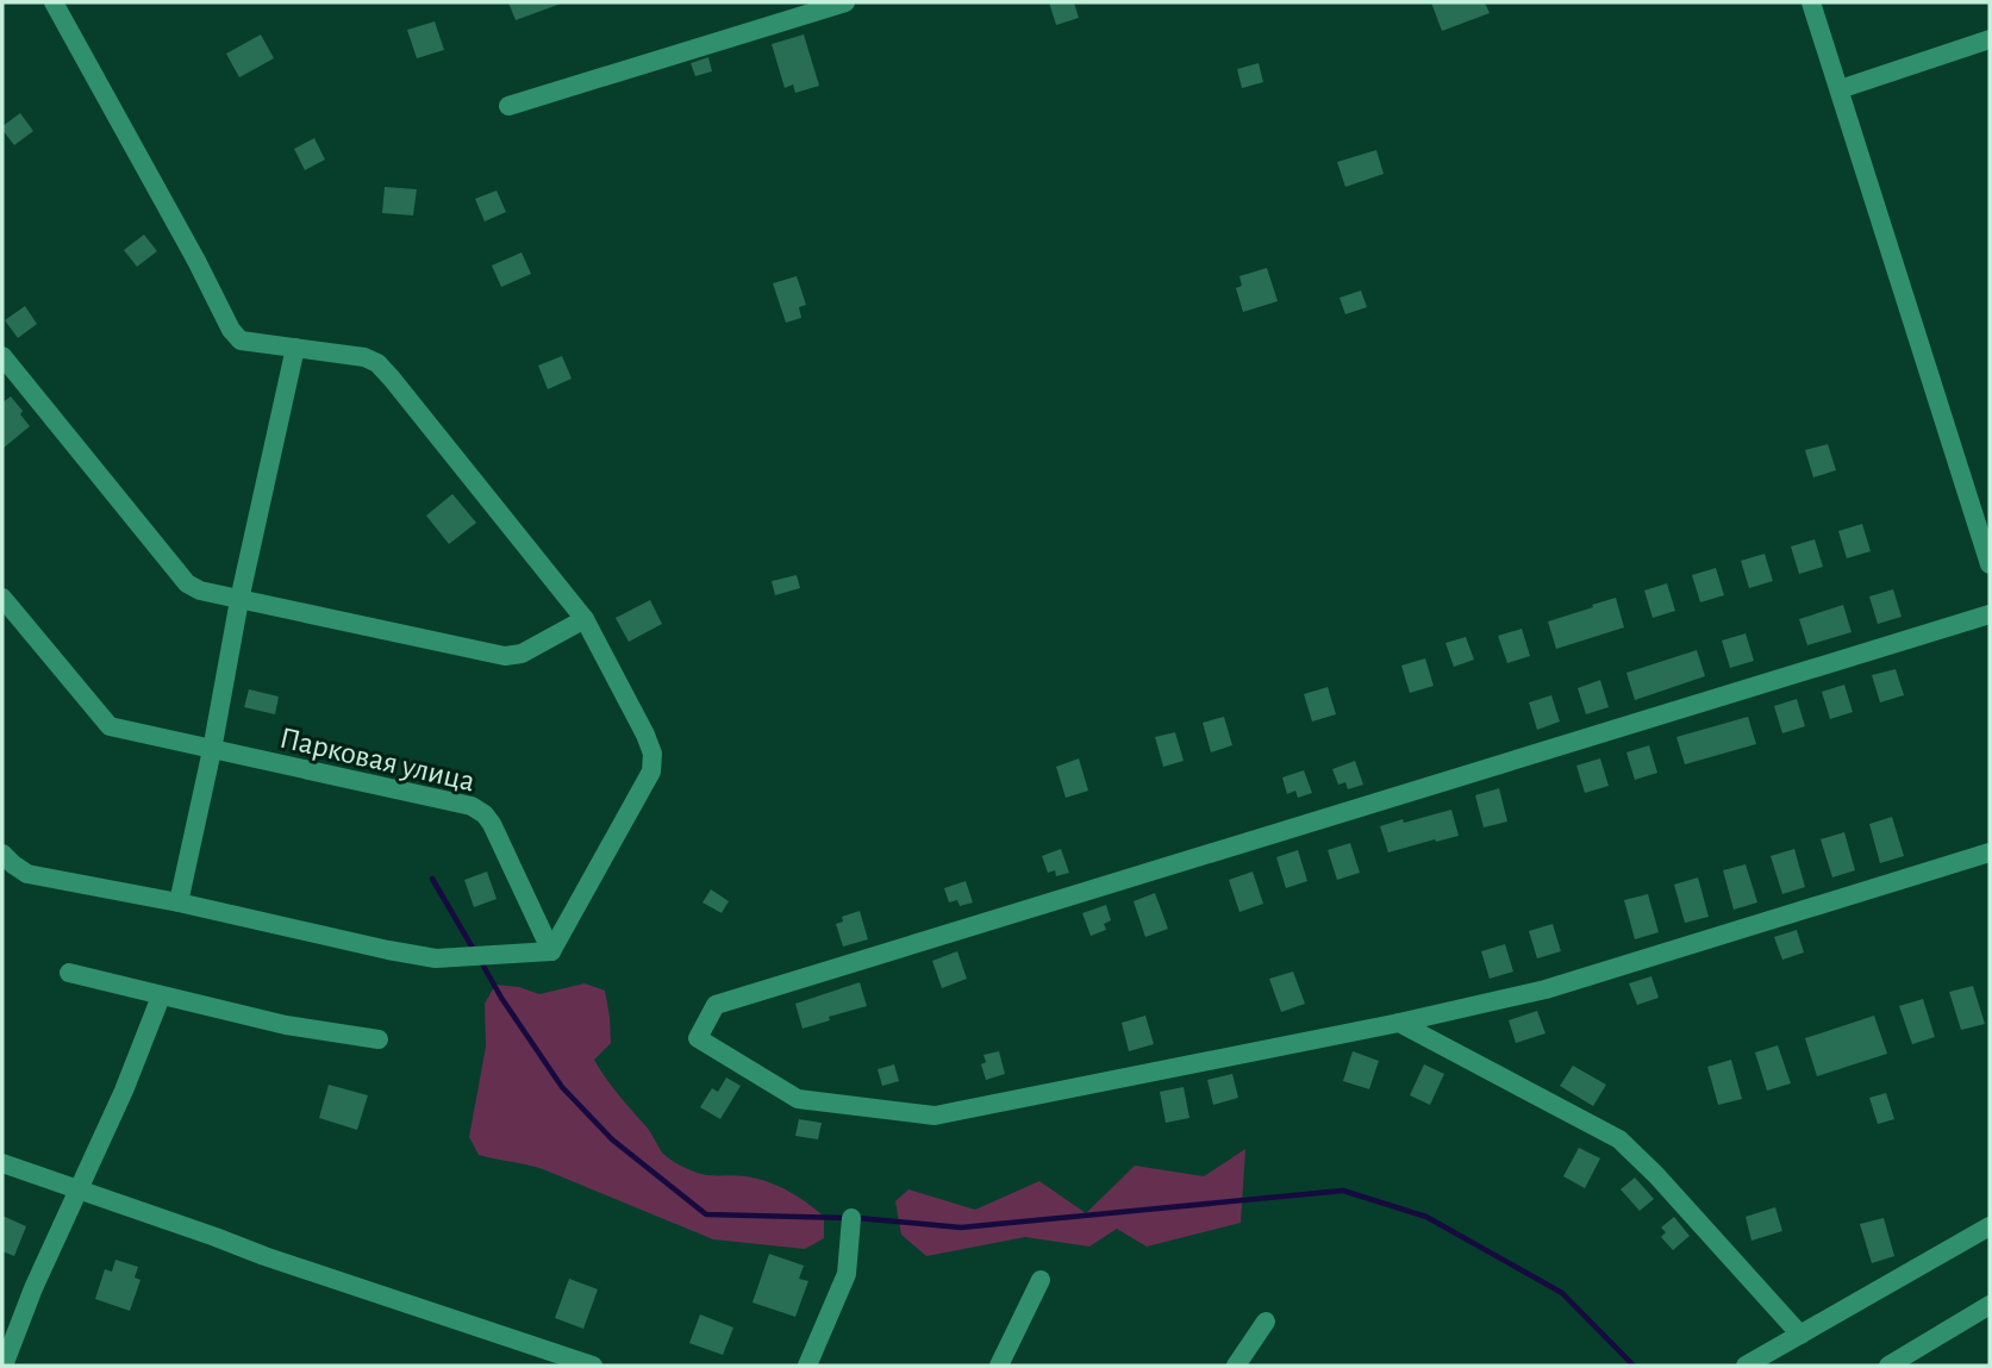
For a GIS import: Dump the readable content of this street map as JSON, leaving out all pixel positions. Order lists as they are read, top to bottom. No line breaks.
{"streets":{"street":["Парковая улица"]}}
